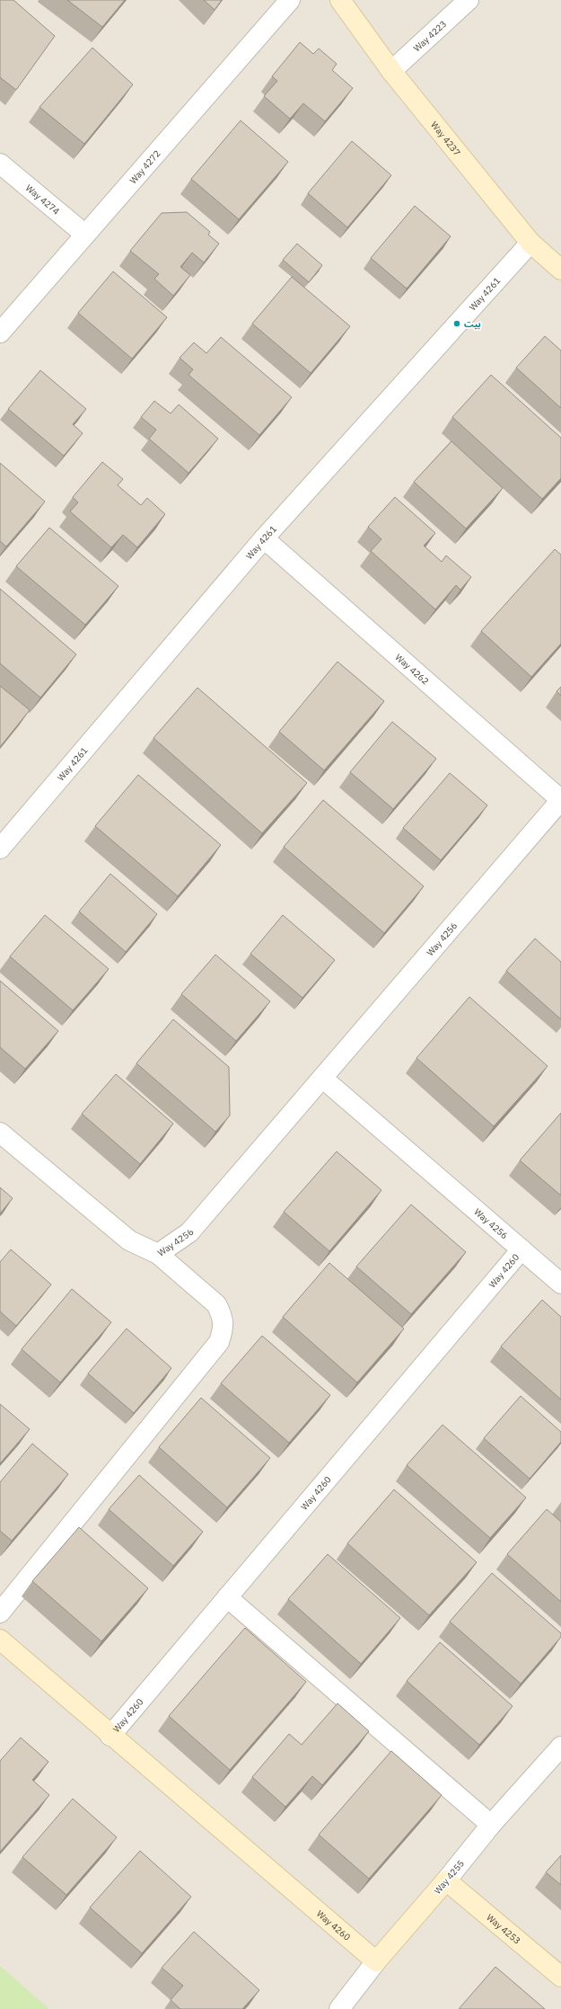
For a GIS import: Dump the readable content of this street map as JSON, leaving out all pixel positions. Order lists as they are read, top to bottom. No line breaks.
{"streets":{"street":["Way 4223","Way 4237","Way 4272","Way 4274","Way 4261","Way 4262","Way 4256","Way 4260","Way 4255","Way 4253"]},"crossings":[["Way 4223","Way 4237"],["Way 4237","Way 4261"],["Way 4272","Way 4274"],["Way 4261","Way 4262"],["Way 4262","Way 4256"],["Way 4256","Way 4260"],["Way 4260","Way 4255"],["Way 4255","Way 4253"]],"places":["بيت"]}
